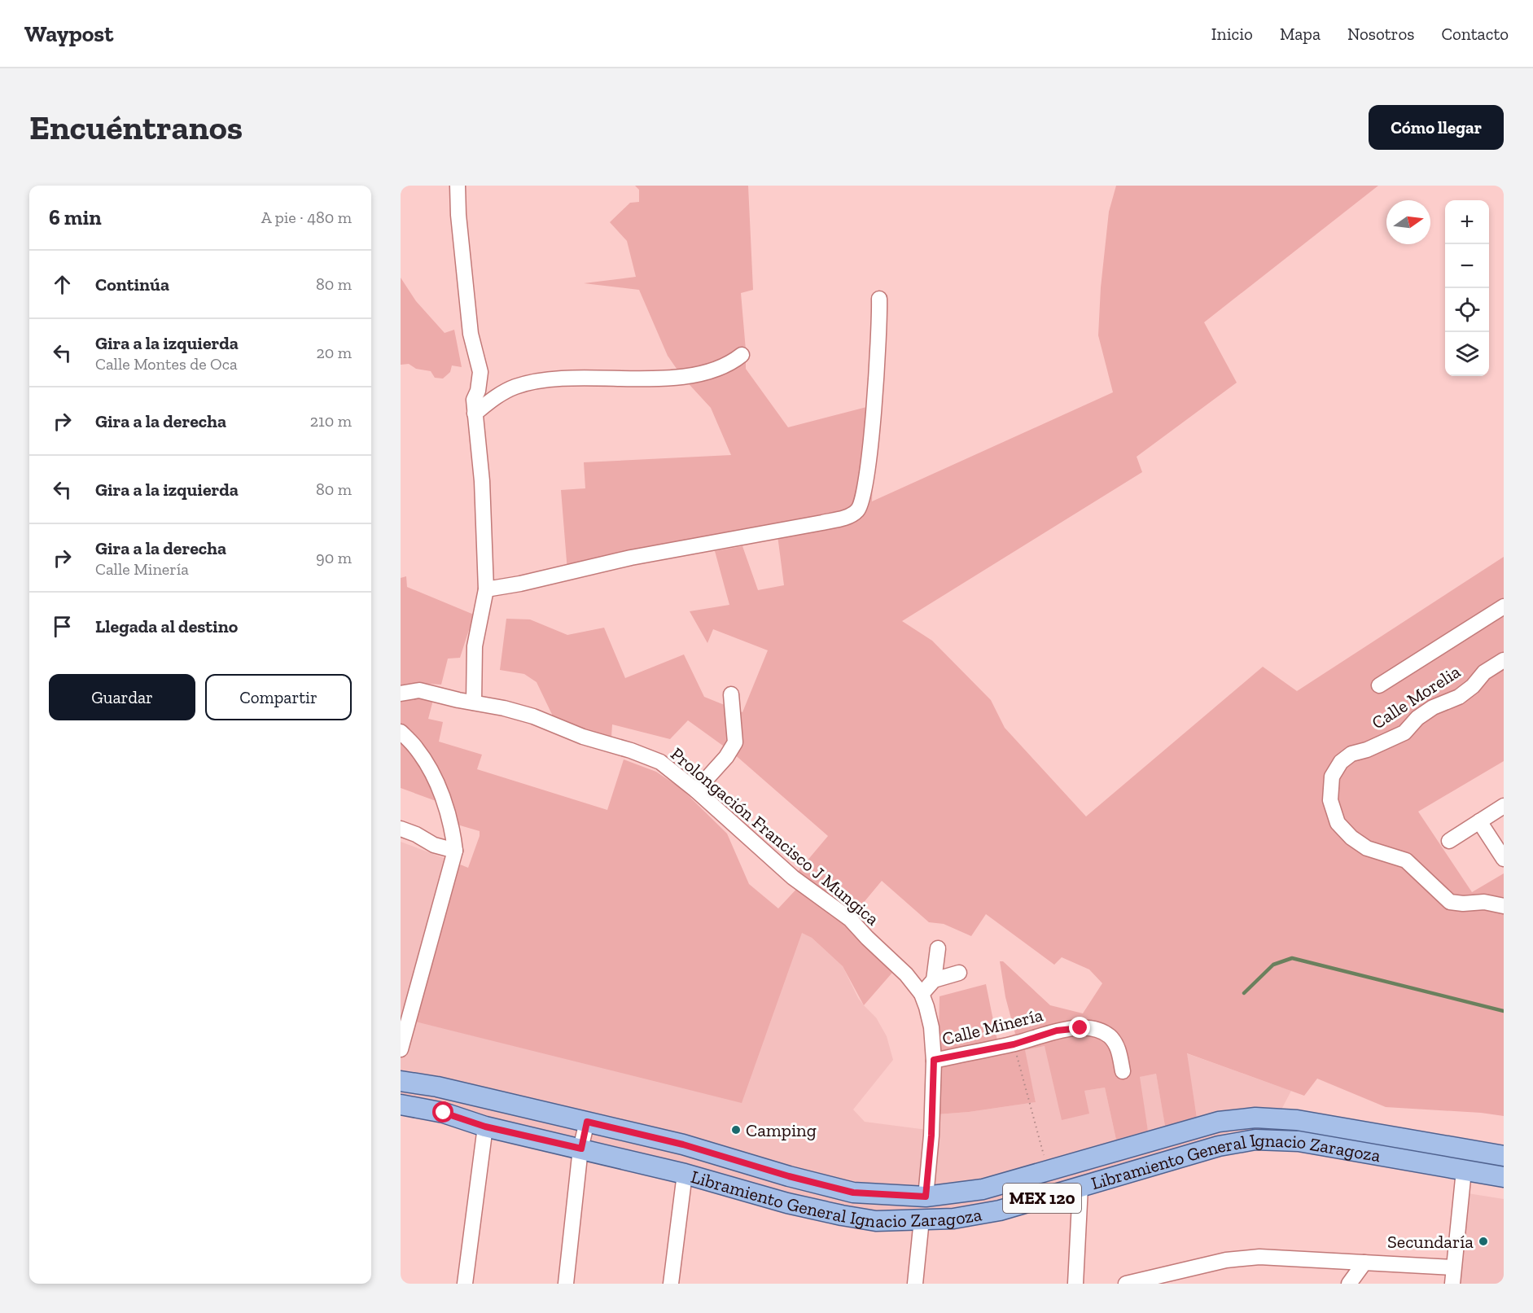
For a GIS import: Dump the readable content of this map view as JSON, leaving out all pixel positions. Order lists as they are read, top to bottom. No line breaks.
{"streets":{"main road":["Libramiento General Ignacio Zaragoza","MEX 120"],"street":["Calle Morelia","Prolongación Francisco J Mungica","Calle Minería"]},"crossings":[["Prolongación Francisco J Mungica","Calle Minería"],["Prolongación Francisco J Mungica","Libramiento General Ignacio Zaragoza"]],"places":["Camping","Secundaría"],"north":"right","page":{"header":"Waypost","nav":["Inicio","Mapa","Nosotros","Contacto"],"buttons":["Cómo llegar",["Guardar","Compartir"]],"title":"Encuéntranos","heading":["6 min","A pie · 480 m"],"map_buttons":["+","−"],"list":[["Continúa","80 m"],["Gira a la izquierda","Calle Montes de Oca","20 m"],["Gira a la derecha","210 m"],["Gira a la izquierda","80 m"],["Gira a la derecha","Calle Minería","90 m"],"Llegada al destino"]}}
